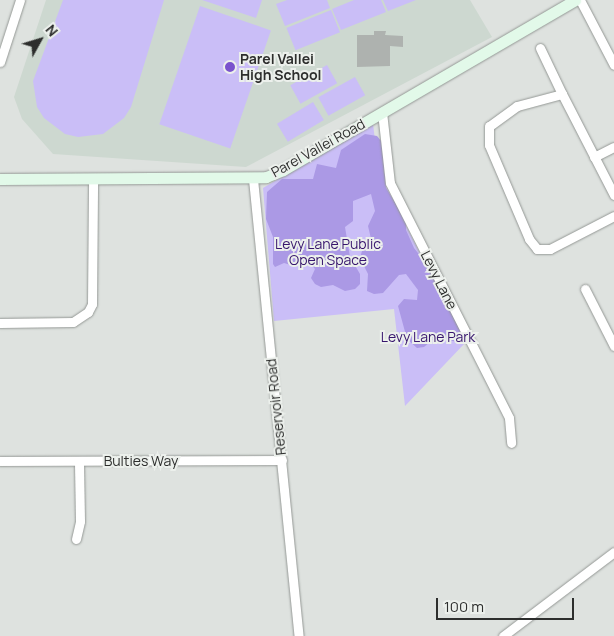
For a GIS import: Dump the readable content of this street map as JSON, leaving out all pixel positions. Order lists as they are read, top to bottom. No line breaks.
{"streets":{"street":["Parel Vallei Road","Levy Lane","Reservoir Road","Bulties Way"]},"crossings":[["Parel Vallei Road","Levy Lane"],["Parel Vallei Road","Reservoir Road"],["Reservoir Road","Bulties Way"]],"parks":["Levy Lane Public Open Space","Levy Lane Park"],"places":["Parel Vallei High School"],"scale_bar":"100 m","north":"top right"}
